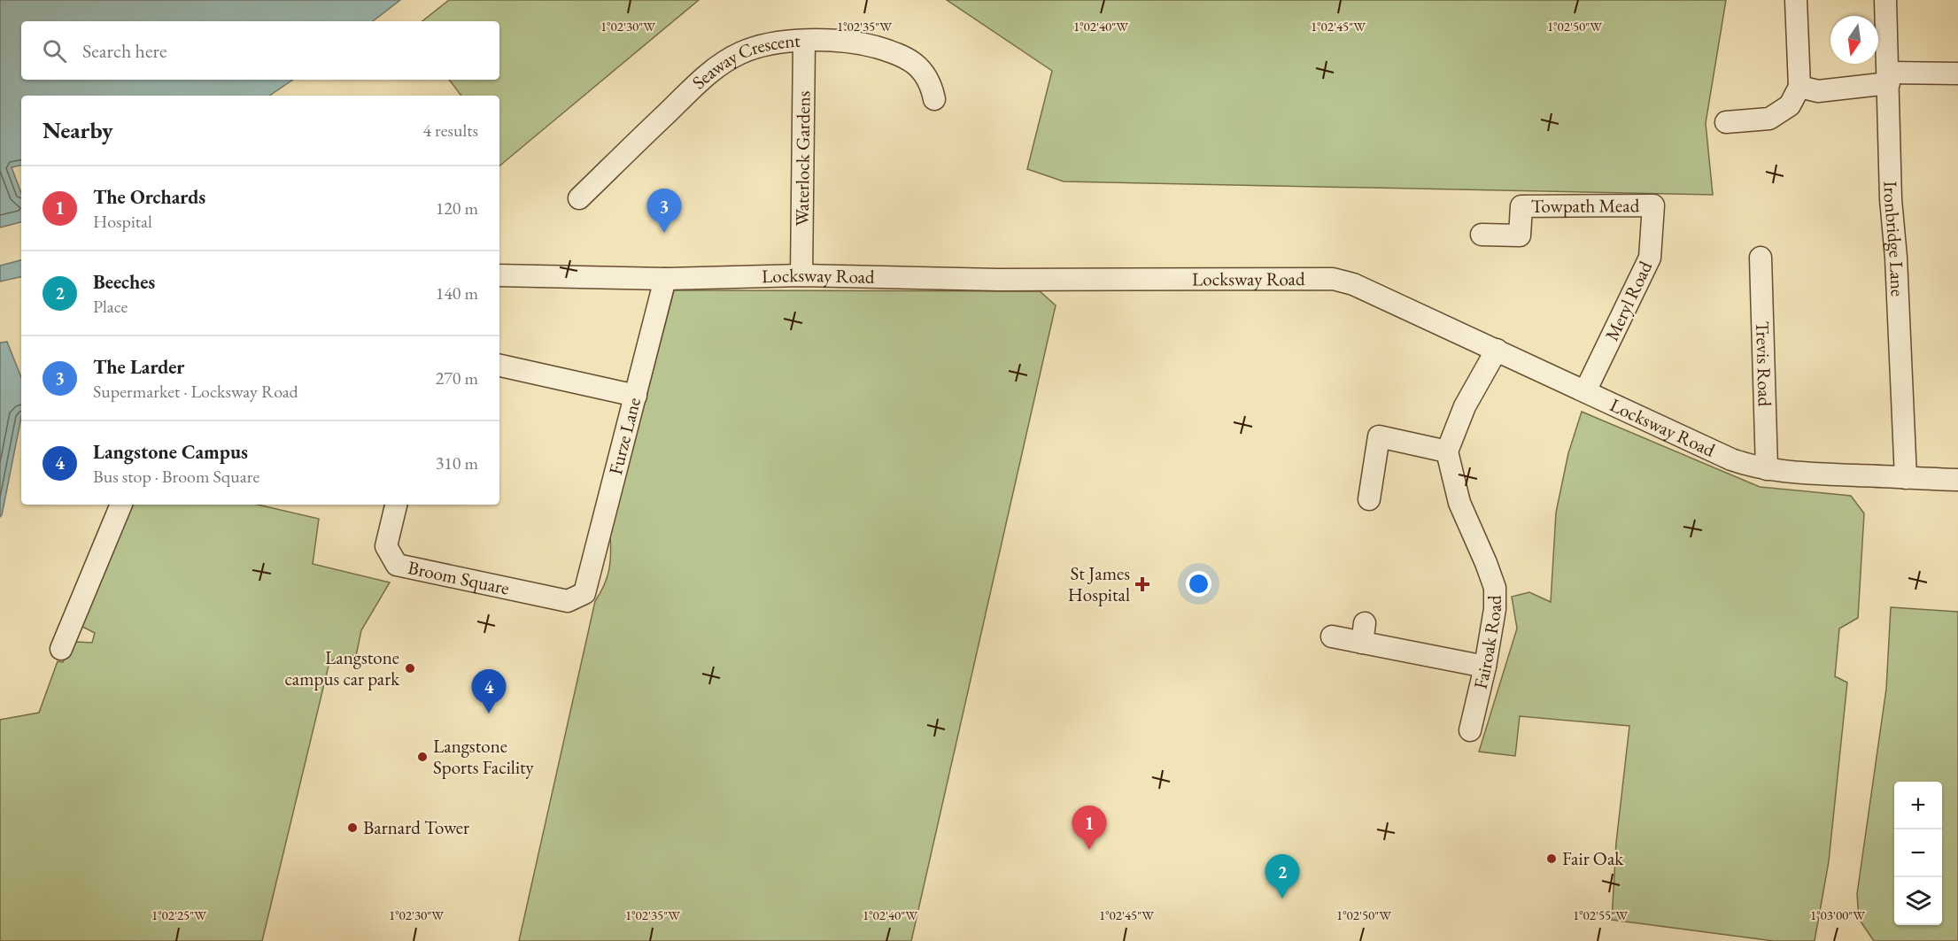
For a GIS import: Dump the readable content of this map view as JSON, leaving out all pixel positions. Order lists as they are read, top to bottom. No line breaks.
{"streets":{"street":["Seaway Crescent","Waterlock Gardens","Towpath Mead","Ironbridge Lane","Locksway Road","Meryl Road","Trevis Road","Furze Lane","Broom Square","Fairoak Road"]},"crossings":[["Seaway Crescent","Waterlock Gardens"],["Waterlock Gardens","Locksway Road"],["Towpath Mead","Meryl Road"],["Ironbridge Lane","Locksway Road"],["Locksway Road","Meryl Road"],["Locksway Road","Trevis Road"],["Locksway Road","Furze Lane"],["Furze Lane","Broom Square"]],"places":{"health":["St James Hospital"],"other":["Langstone campus car park","Langstone Sports Facility","Barnard Tower","Fair Oak"]},"north":"bottom","page":{"search":"Search here","heading":["Nearby","4 results"],"list":[{"mark":"1","name":"The Orchards","note":"Hospital","value":"120 m"},{"mark":"2","name":"Beeches","note":"Place","value":"140 m"},{"mark":"3","name":"The Larder","note":"Supermarket · Locksway Road","value":"270 m"},{"mark":"4","name":"Langstone Campus","note":"Bus stop · Broom Square","value":"310 m"}],"pins":["3","4","1","2"],"map_buttons":["+","−"]},"coordinates":["1°02'30\"W","1°02'35\"W","1°02'40\"W","1°02'45\"W","1°02'50\"W","1°02'25\"W","1°02'55\"W","1°03'00\"W"]}
